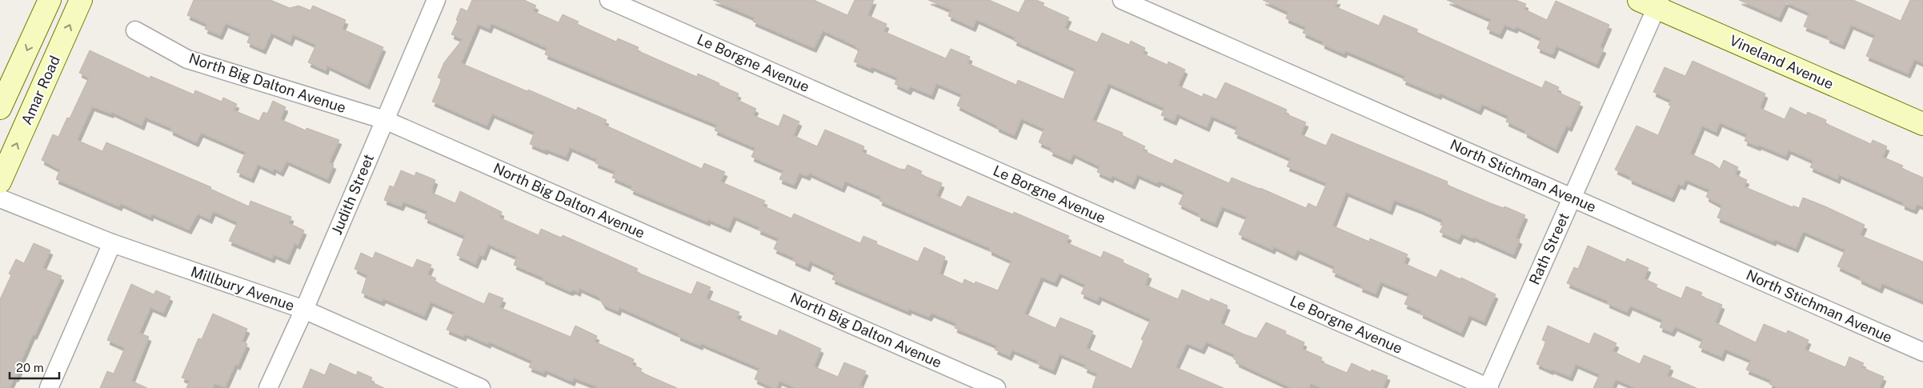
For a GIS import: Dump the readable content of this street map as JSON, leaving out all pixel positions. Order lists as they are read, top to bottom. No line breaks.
{"streets":{"main road":["Vineland Avenue","Amar Road"],"street":["Le Borgne Avenue","North Big Dalton Avenue","North Stichman Avenue","Judith Street","Rath Street","Millbury Avenue"]},"crossings":[["Vineland Avenue","Rath Street"],["Le Borgne Avenue","Rath Street"],["North Big Dalton Avenue","Judith Street"],["North Stichman Avenue","Rath Street"],["Judith Street","Millbury Avenue"]],"scale_bar":"20 m"}
